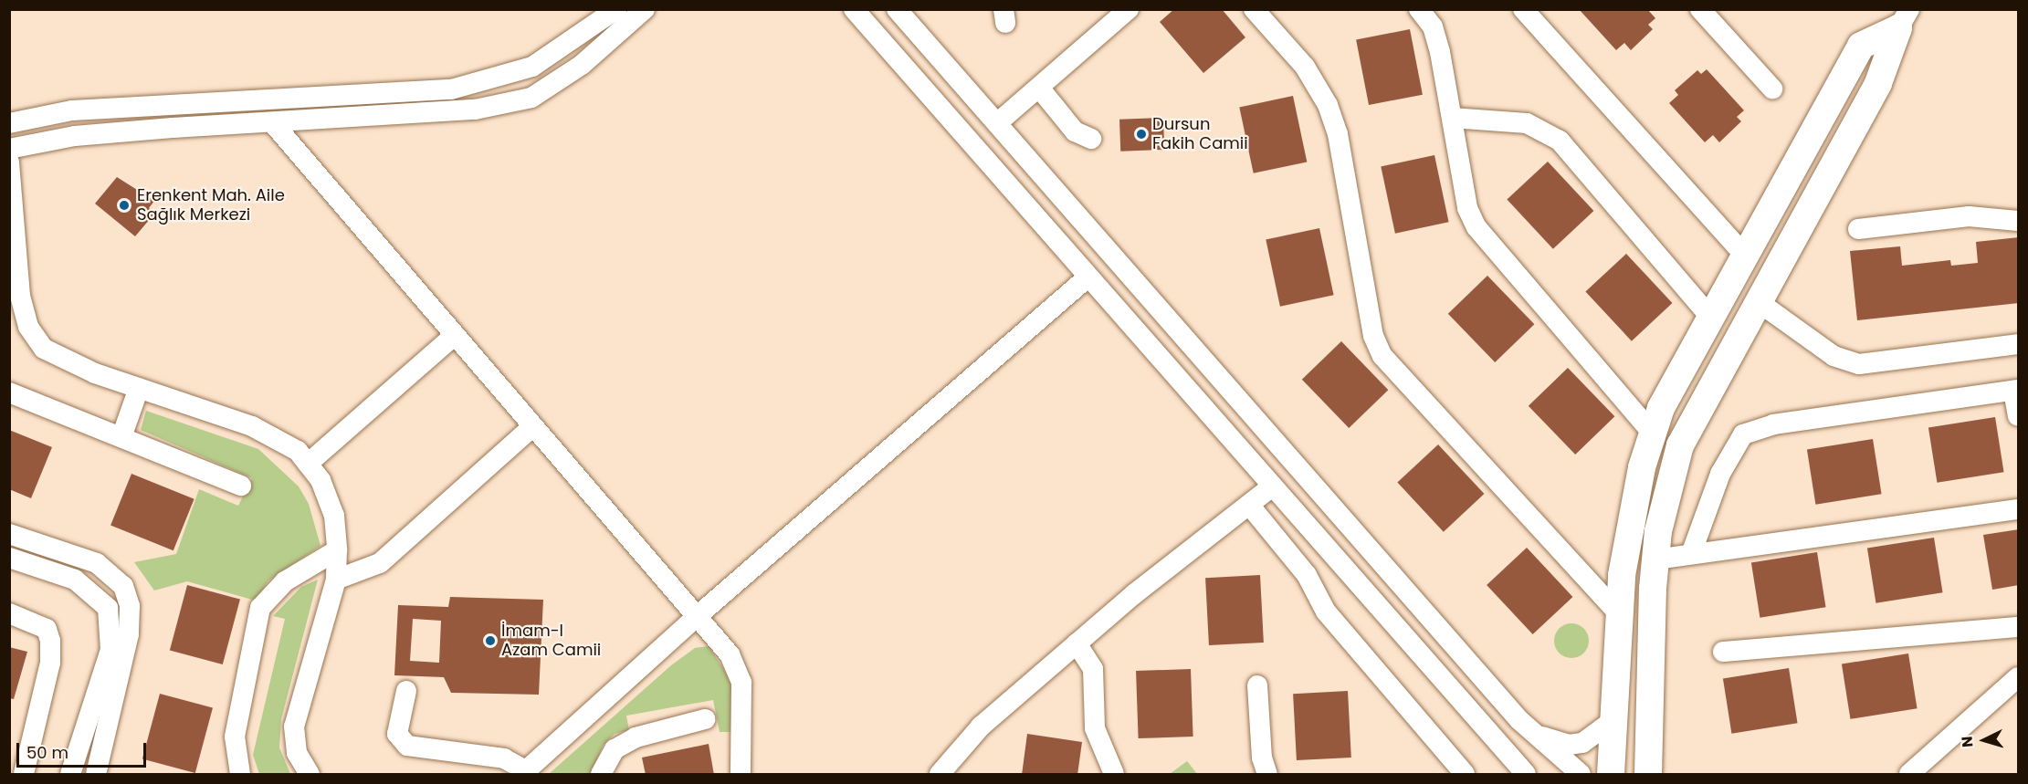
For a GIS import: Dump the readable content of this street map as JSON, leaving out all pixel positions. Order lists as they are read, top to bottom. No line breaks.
{"places":["Dursun Fakih Camii","Erenkent Mah. Aile Sağlık Merkezi","İmam-I Azam Camii"],"scale_bar":"50 m","north":"left"}
